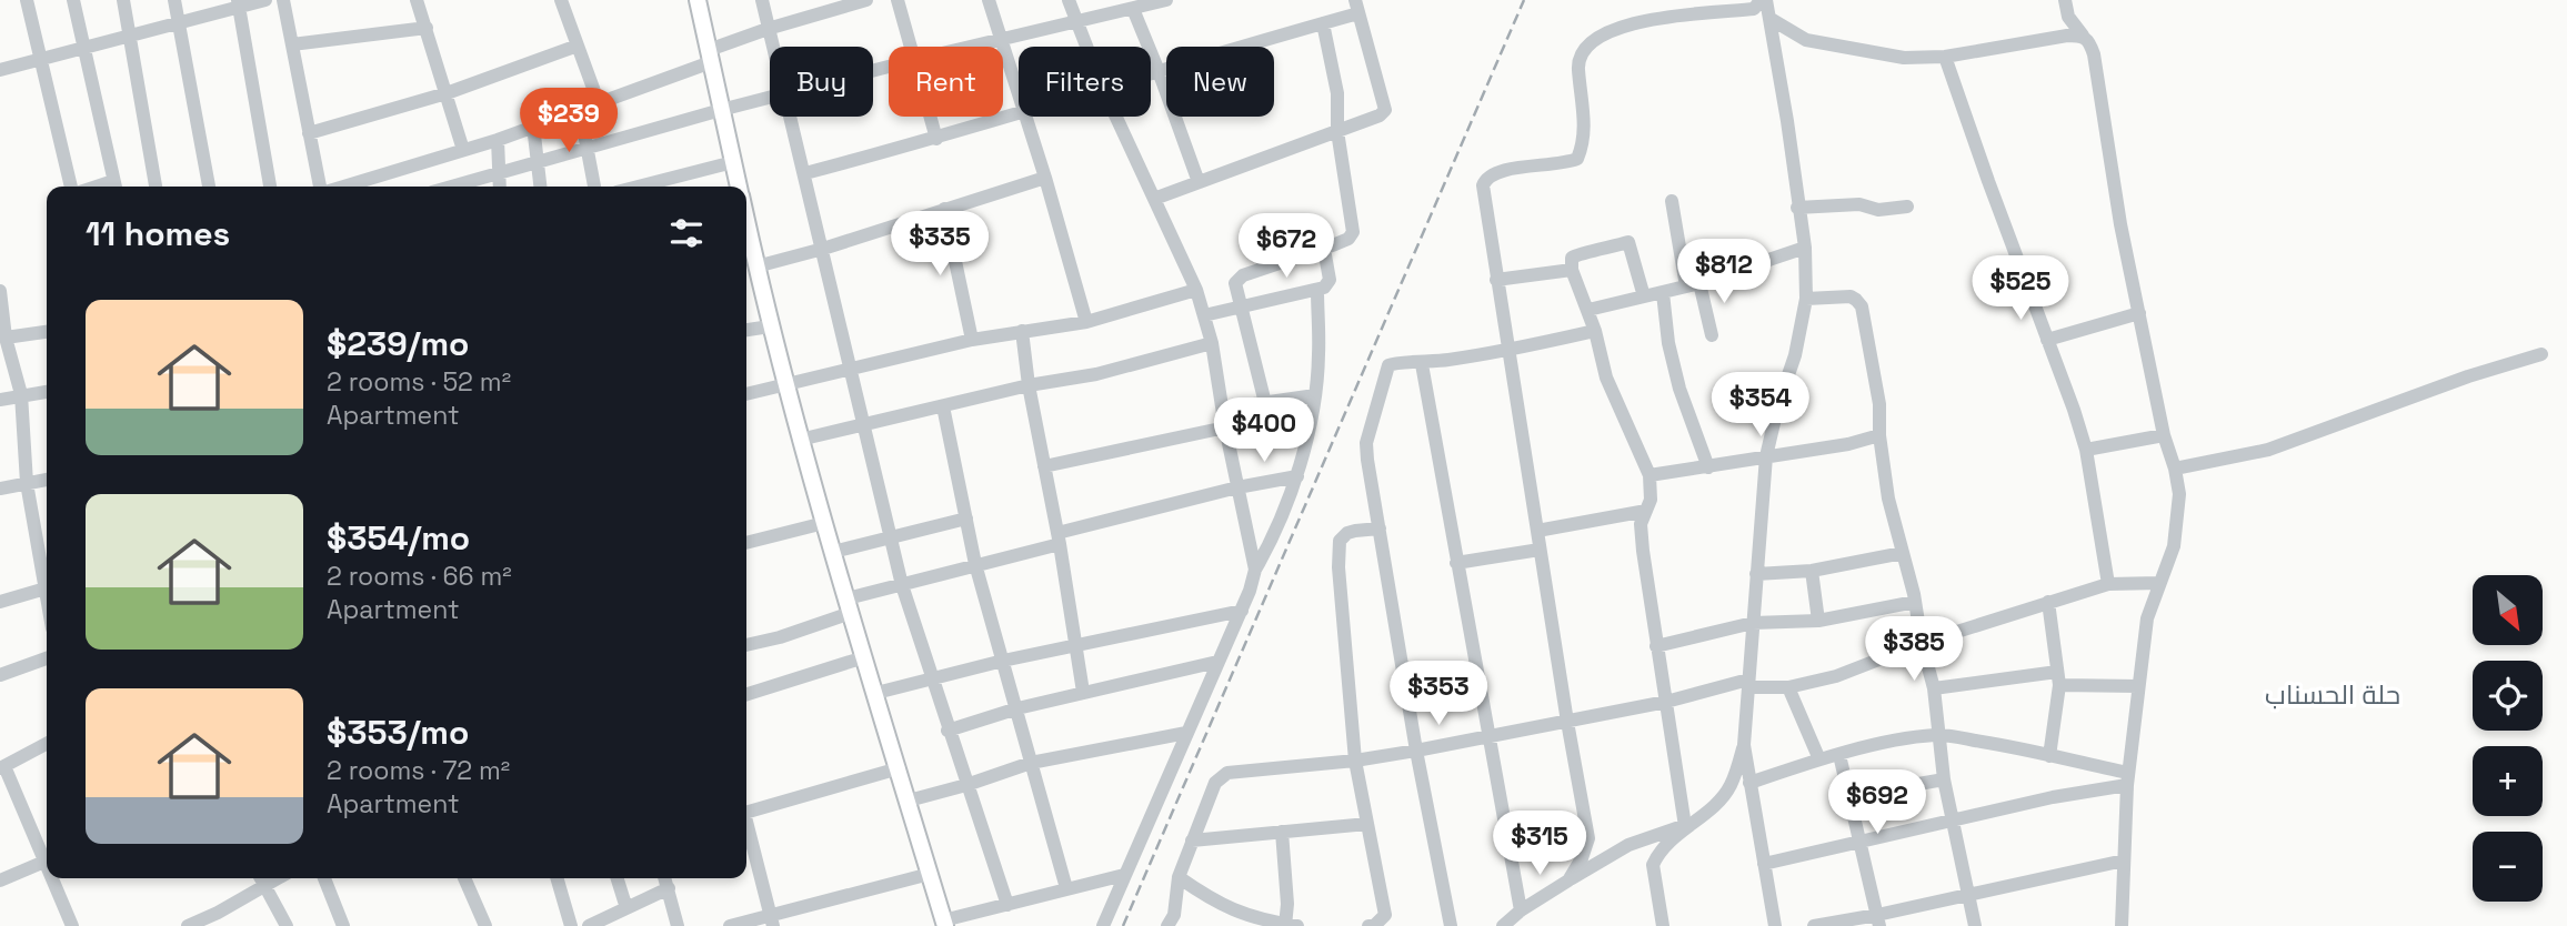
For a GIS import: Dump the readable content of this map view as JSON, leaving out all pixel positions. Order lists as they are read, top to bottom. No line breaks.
{"districts":["حلة الحسناب"],"north":"bottom right","page":{"chip":["Buy","Rent","Filters","New"],"price":["$239","$335","$672","$812","$525","$354","$400","$385","$353","$692","$315"],"heading":"11 homes","list":[{"name":"$239/mo","note":"2 rooms · 52 m² · Apartment"},{"name":"$354/mo","note":"2 rooms · 66 m² · Apartment"},{"name":"$353/mo","note":"2 rooms · 72 m² · Apartment"}],"map_buttons":["+","−"]}}
